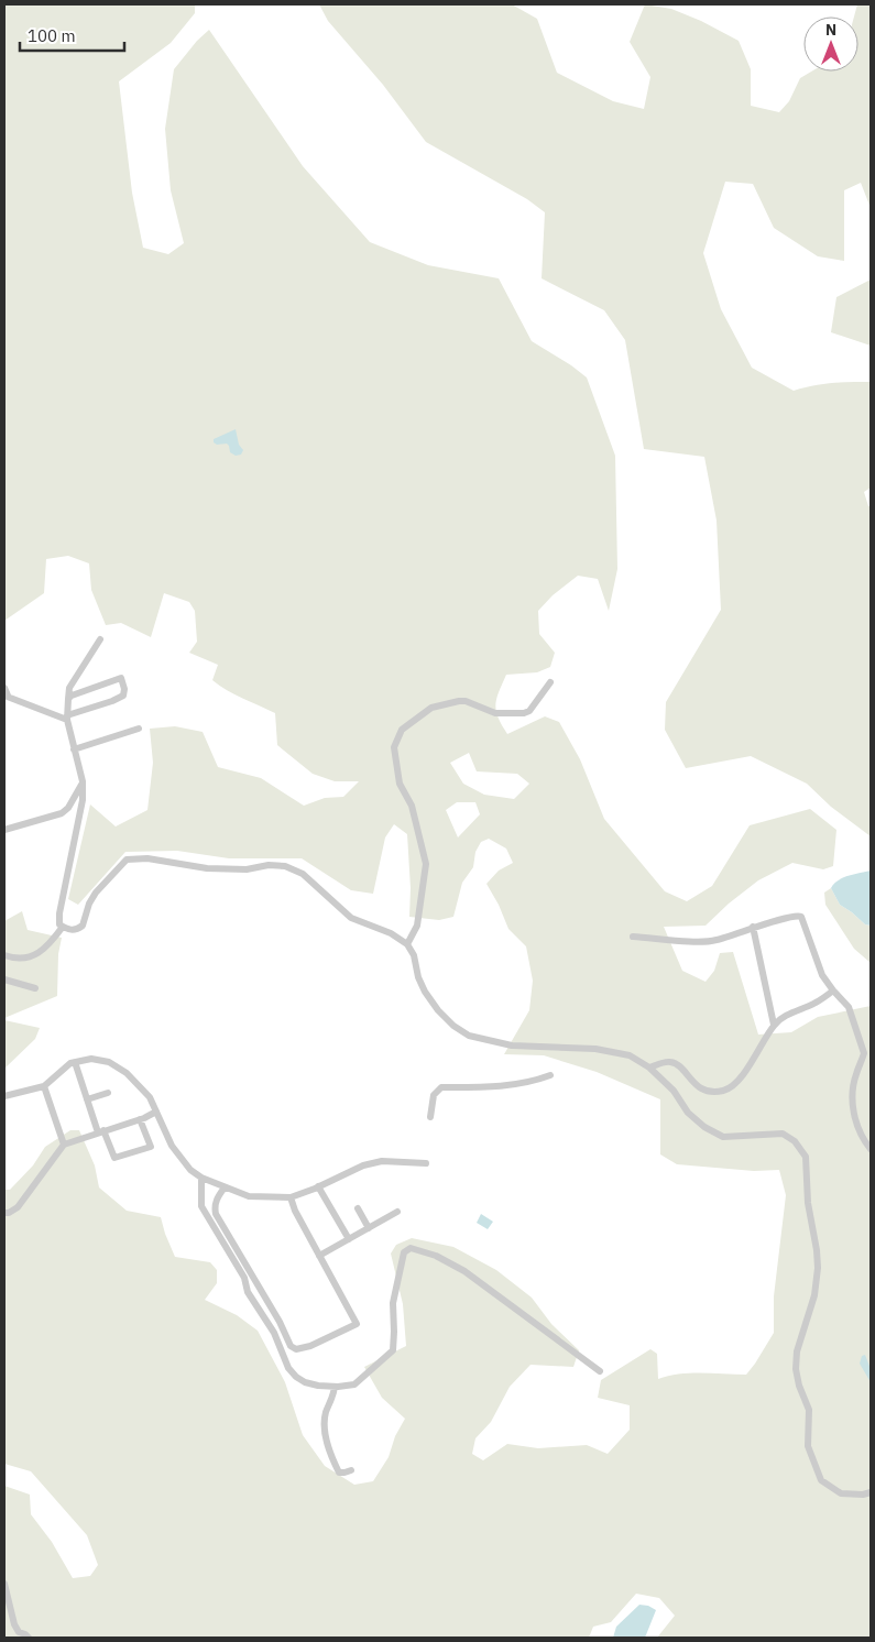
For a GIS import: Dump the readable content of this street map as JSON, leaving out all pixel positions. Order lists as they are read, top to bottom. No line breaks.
{"scale_bar":"100 m","north":"top"}
